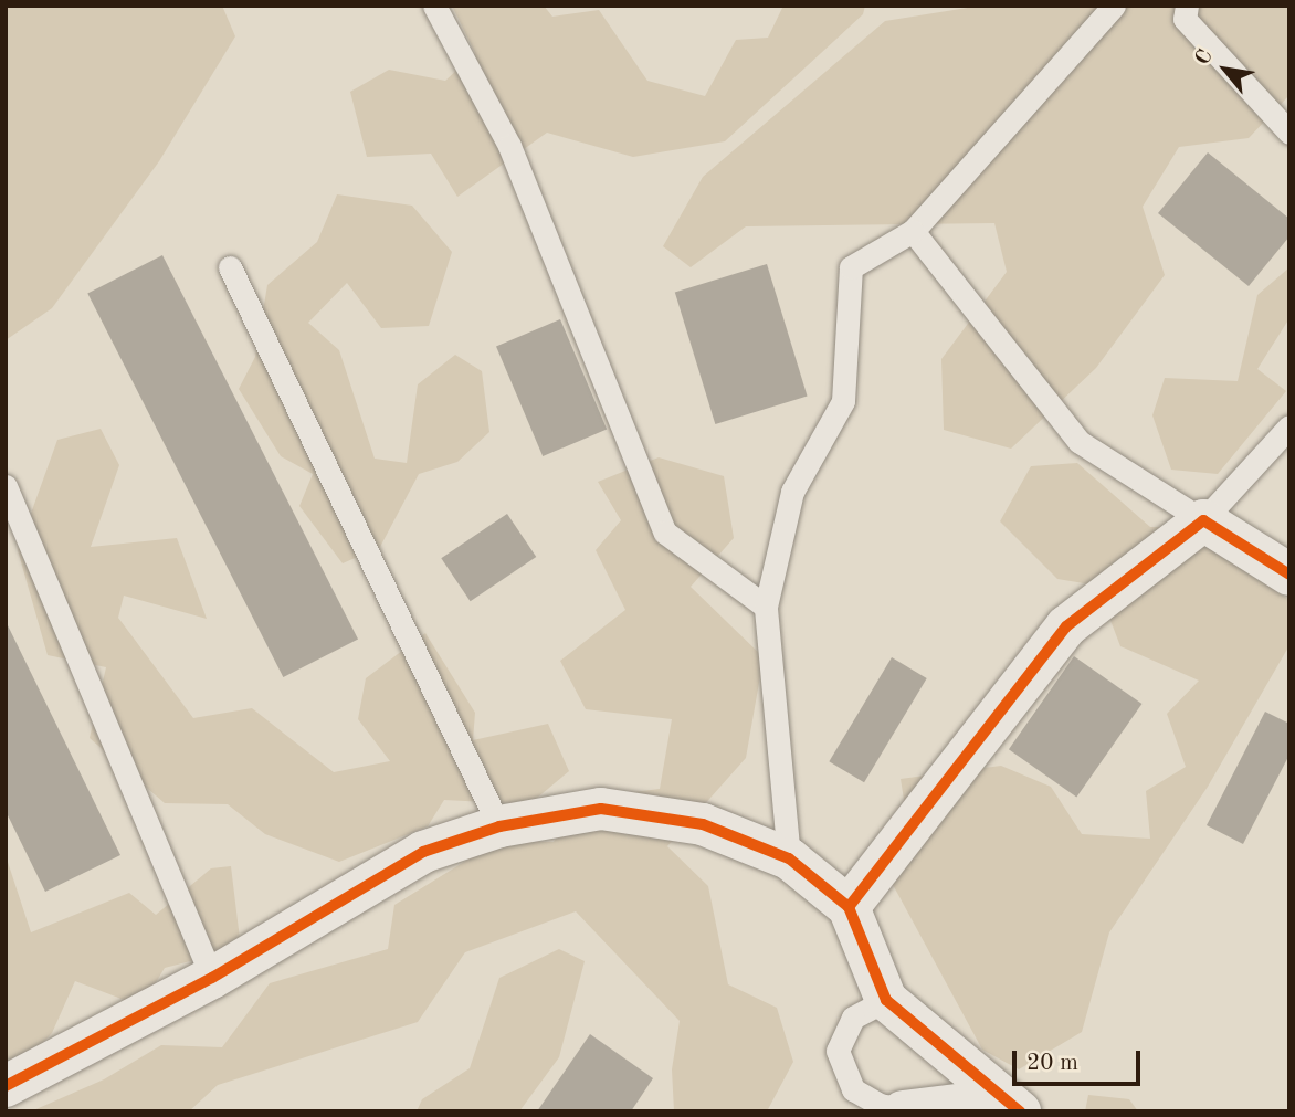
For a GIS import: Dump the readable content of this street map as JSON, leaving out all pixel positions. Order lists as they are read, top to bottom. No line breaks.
{"scale_bar":"20 m","north":"top left"}
